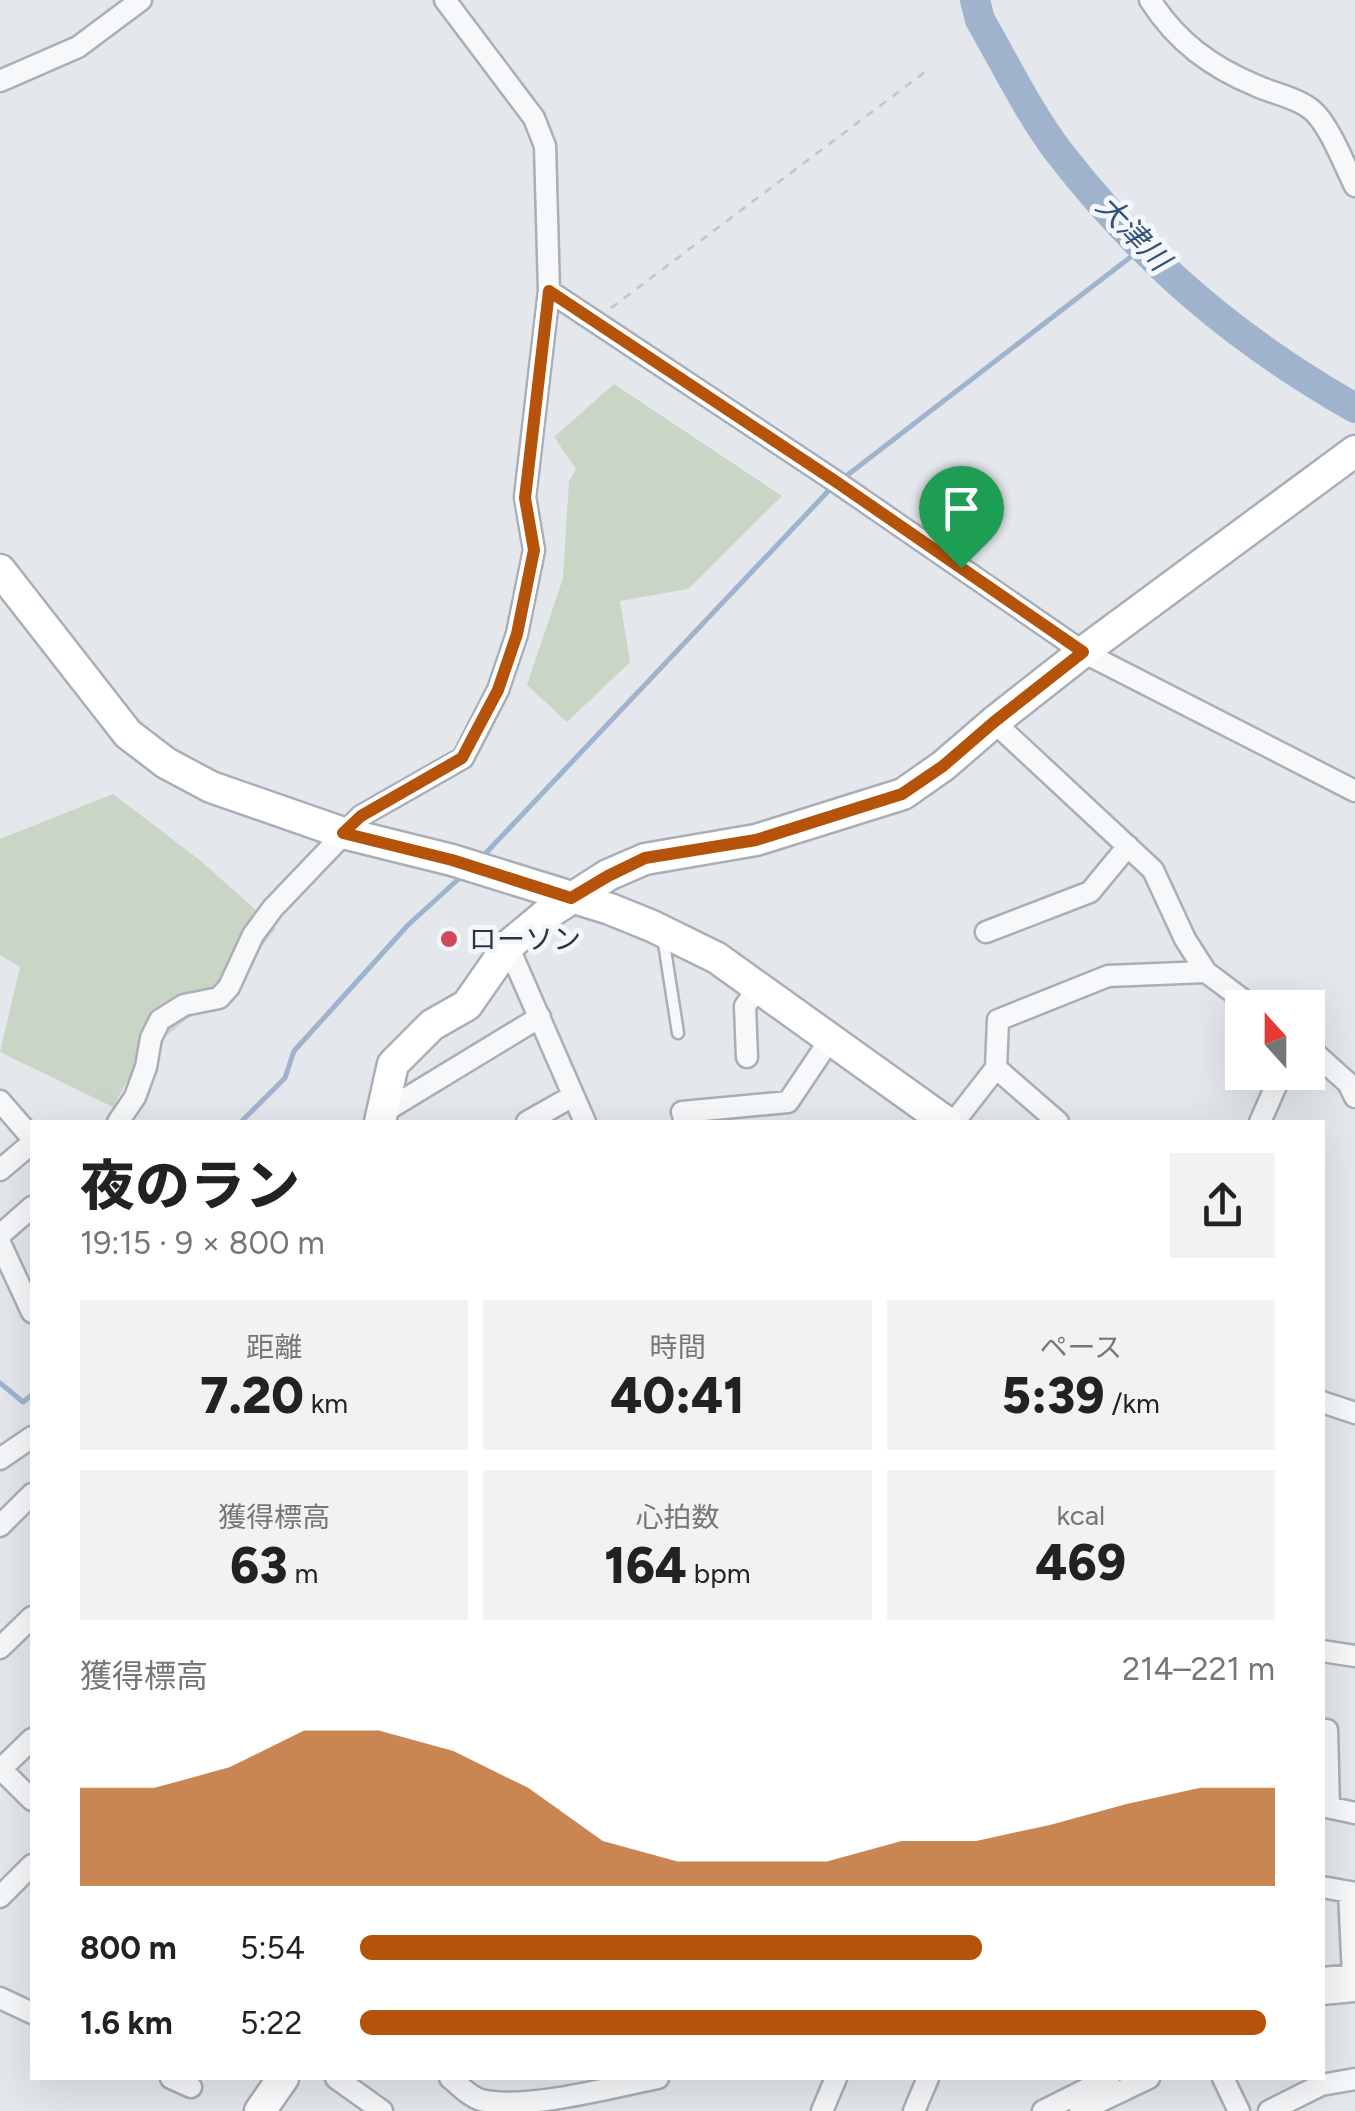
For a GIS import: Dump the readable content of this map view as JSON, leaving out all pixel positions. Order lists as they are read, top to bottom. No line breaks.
{"water":["大津川"],"places":["ローソン"],"north":"top","page":{"heading":["夜のラン","19:15 · 9 × 800 m"],"stats":[["距離","7.20 km"],["時間","40:41"],["ペース","5:39 /km"],["獲得標高","63 m"],["心拍数","164 bpm"],["kcal","469"]],"chart":["獲得標高","214–221 m"],"list":[{"name":"800 m","note":"5:54"},{"name":"1.6 km","note":"5:22"}]}}
